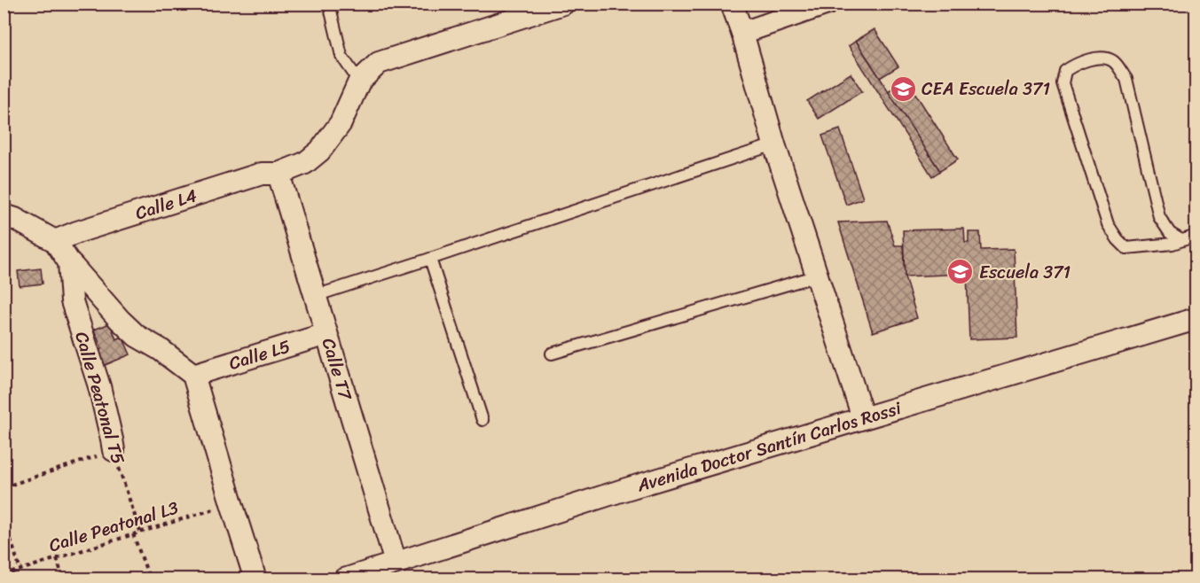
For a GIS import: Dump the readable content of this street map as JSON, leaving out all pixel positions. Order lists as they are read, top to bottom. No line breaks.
{"streets":{"street":["Calle L4","Calle L5","Calle T7","Calle Peatonal T5","Avenida Doctor Santín Carlos Rossi"],"path":["Calle Peatonal L3"]},"crossings":[["Calle L4","Calle T7"],["Calle L5","Calle T7"],["Calle T7","Avenida Doctor Santín Carlos Rossi"],["Calle Peatonal T5","Calle Peatonal L3"]],"places":{"school or university":["CEA Escuela 371","Escuela 371"]}}
